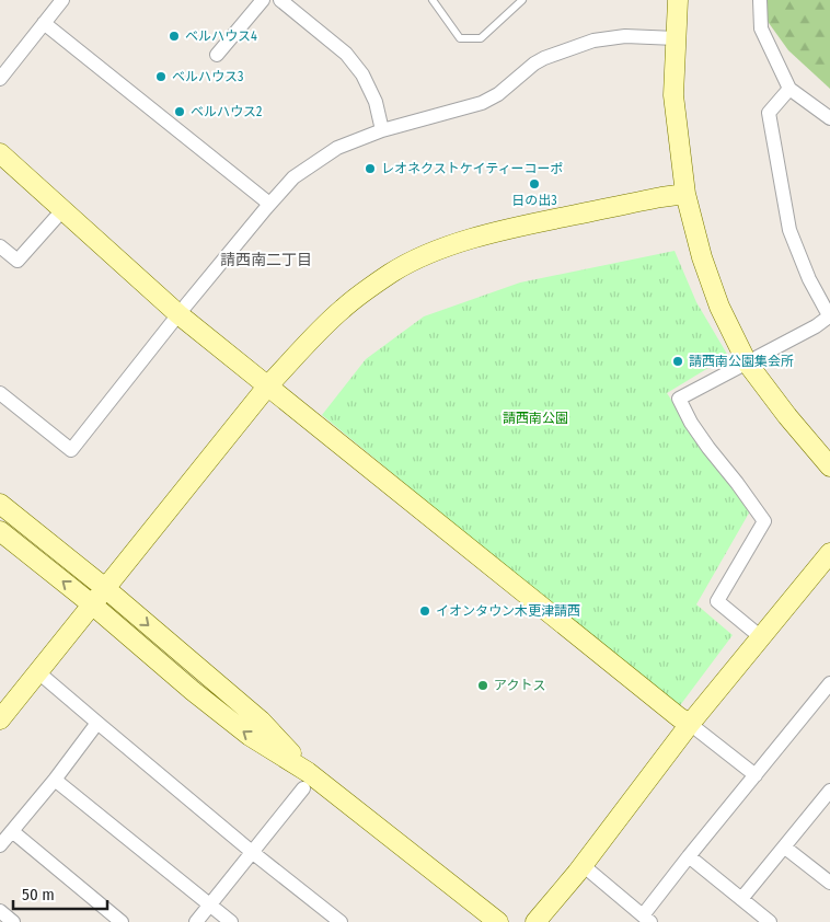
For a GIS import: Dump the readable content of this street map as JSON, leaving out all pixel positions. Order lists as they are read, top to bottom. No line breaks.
{"districts":["請西南二丁目"],"parks":["請西南公園"],"places":["ベルハウス4","ベルハウス3","ベルハウス2","レオネクストケイティーコーポ","日の出3","請西南公園集会所","イオンタウン木更津請西","アクトス"],"scale_bar":"50 m"}
